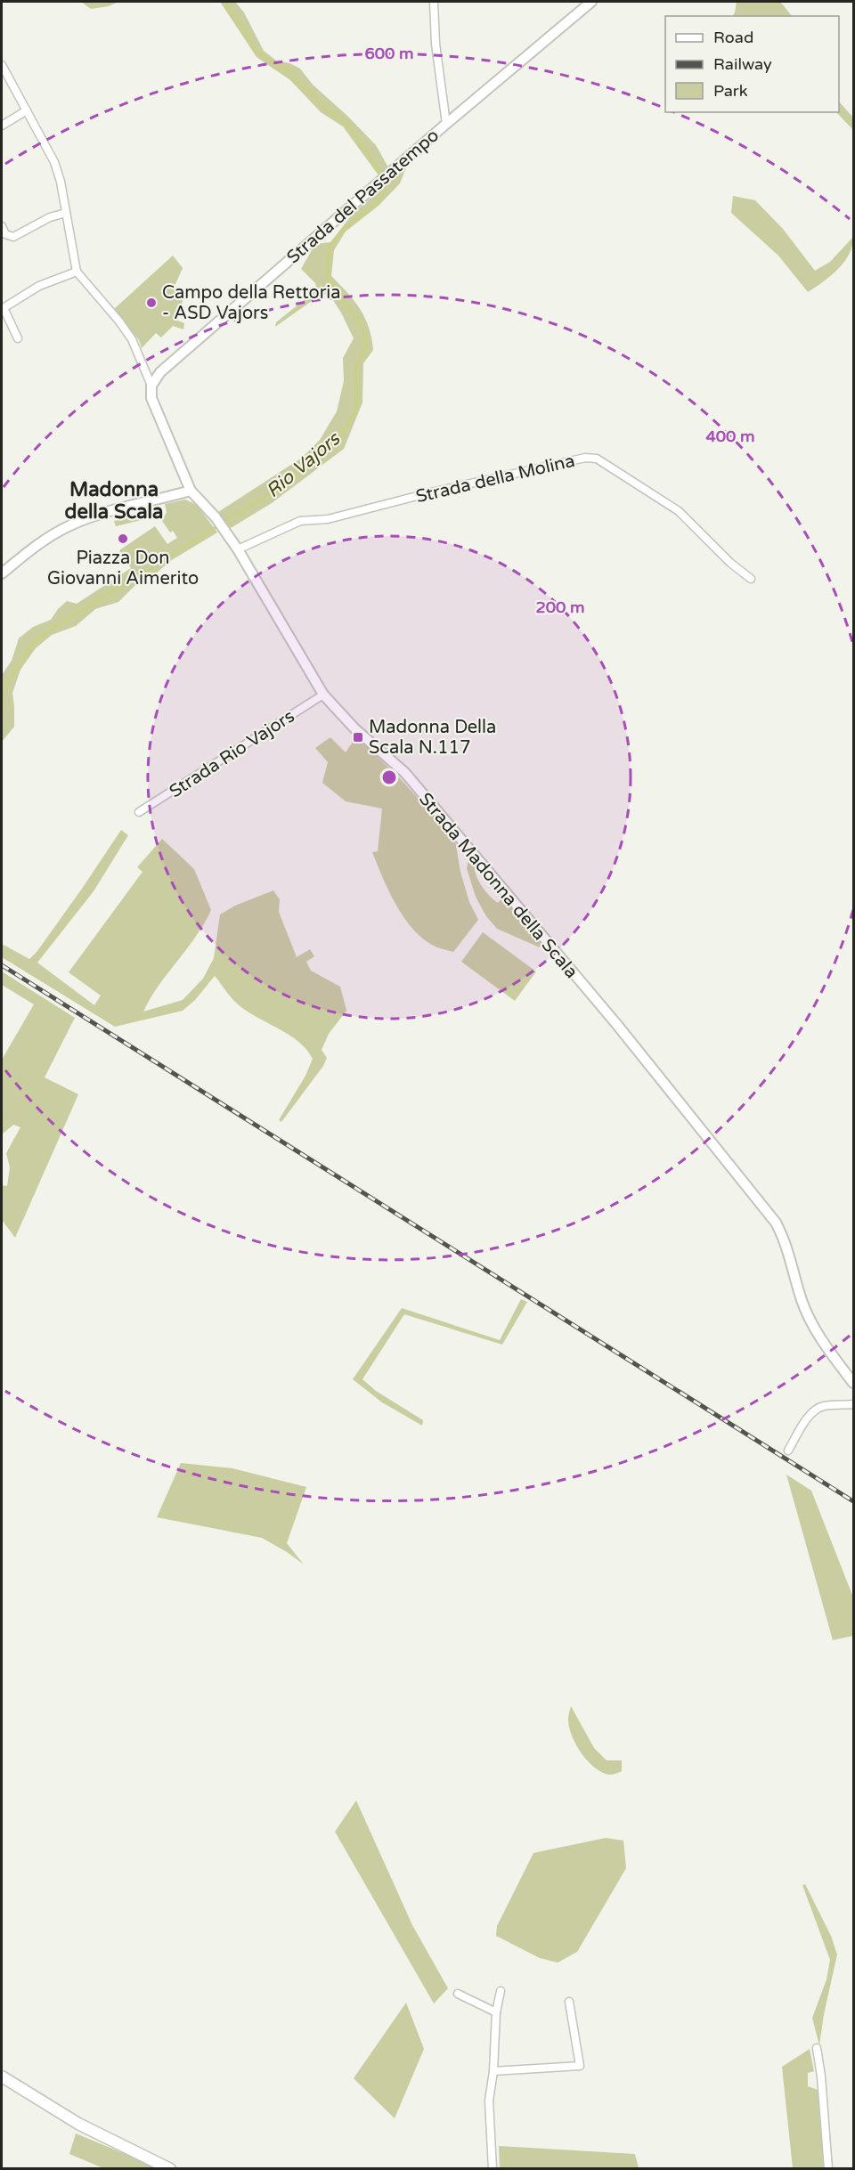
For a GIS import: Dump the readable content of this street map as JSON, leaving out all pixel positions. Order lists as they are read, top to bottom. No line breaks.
{"streets":{"street":["Strada del Passatempo","Strada della Molina","Strada Rio Vajors","Strada Madonna della Scala"]},"crossings":[["Strada della Molina","Strada Madonna della Scala"],["Strada Rio Vajors","Strada Madonna della Scala"]],"districts":["Madonna della Scala"],"water":["Rio Vajors"],"places":{"other":["Campo della Rettoria - ASD Vajors","Piazza Don Giovanni Aimerito"],"transit":["Madonna Della Scala N.117"]},"legend":["Road","Railway","Park"],"rings":["600 m","400 m","200 m"]}
